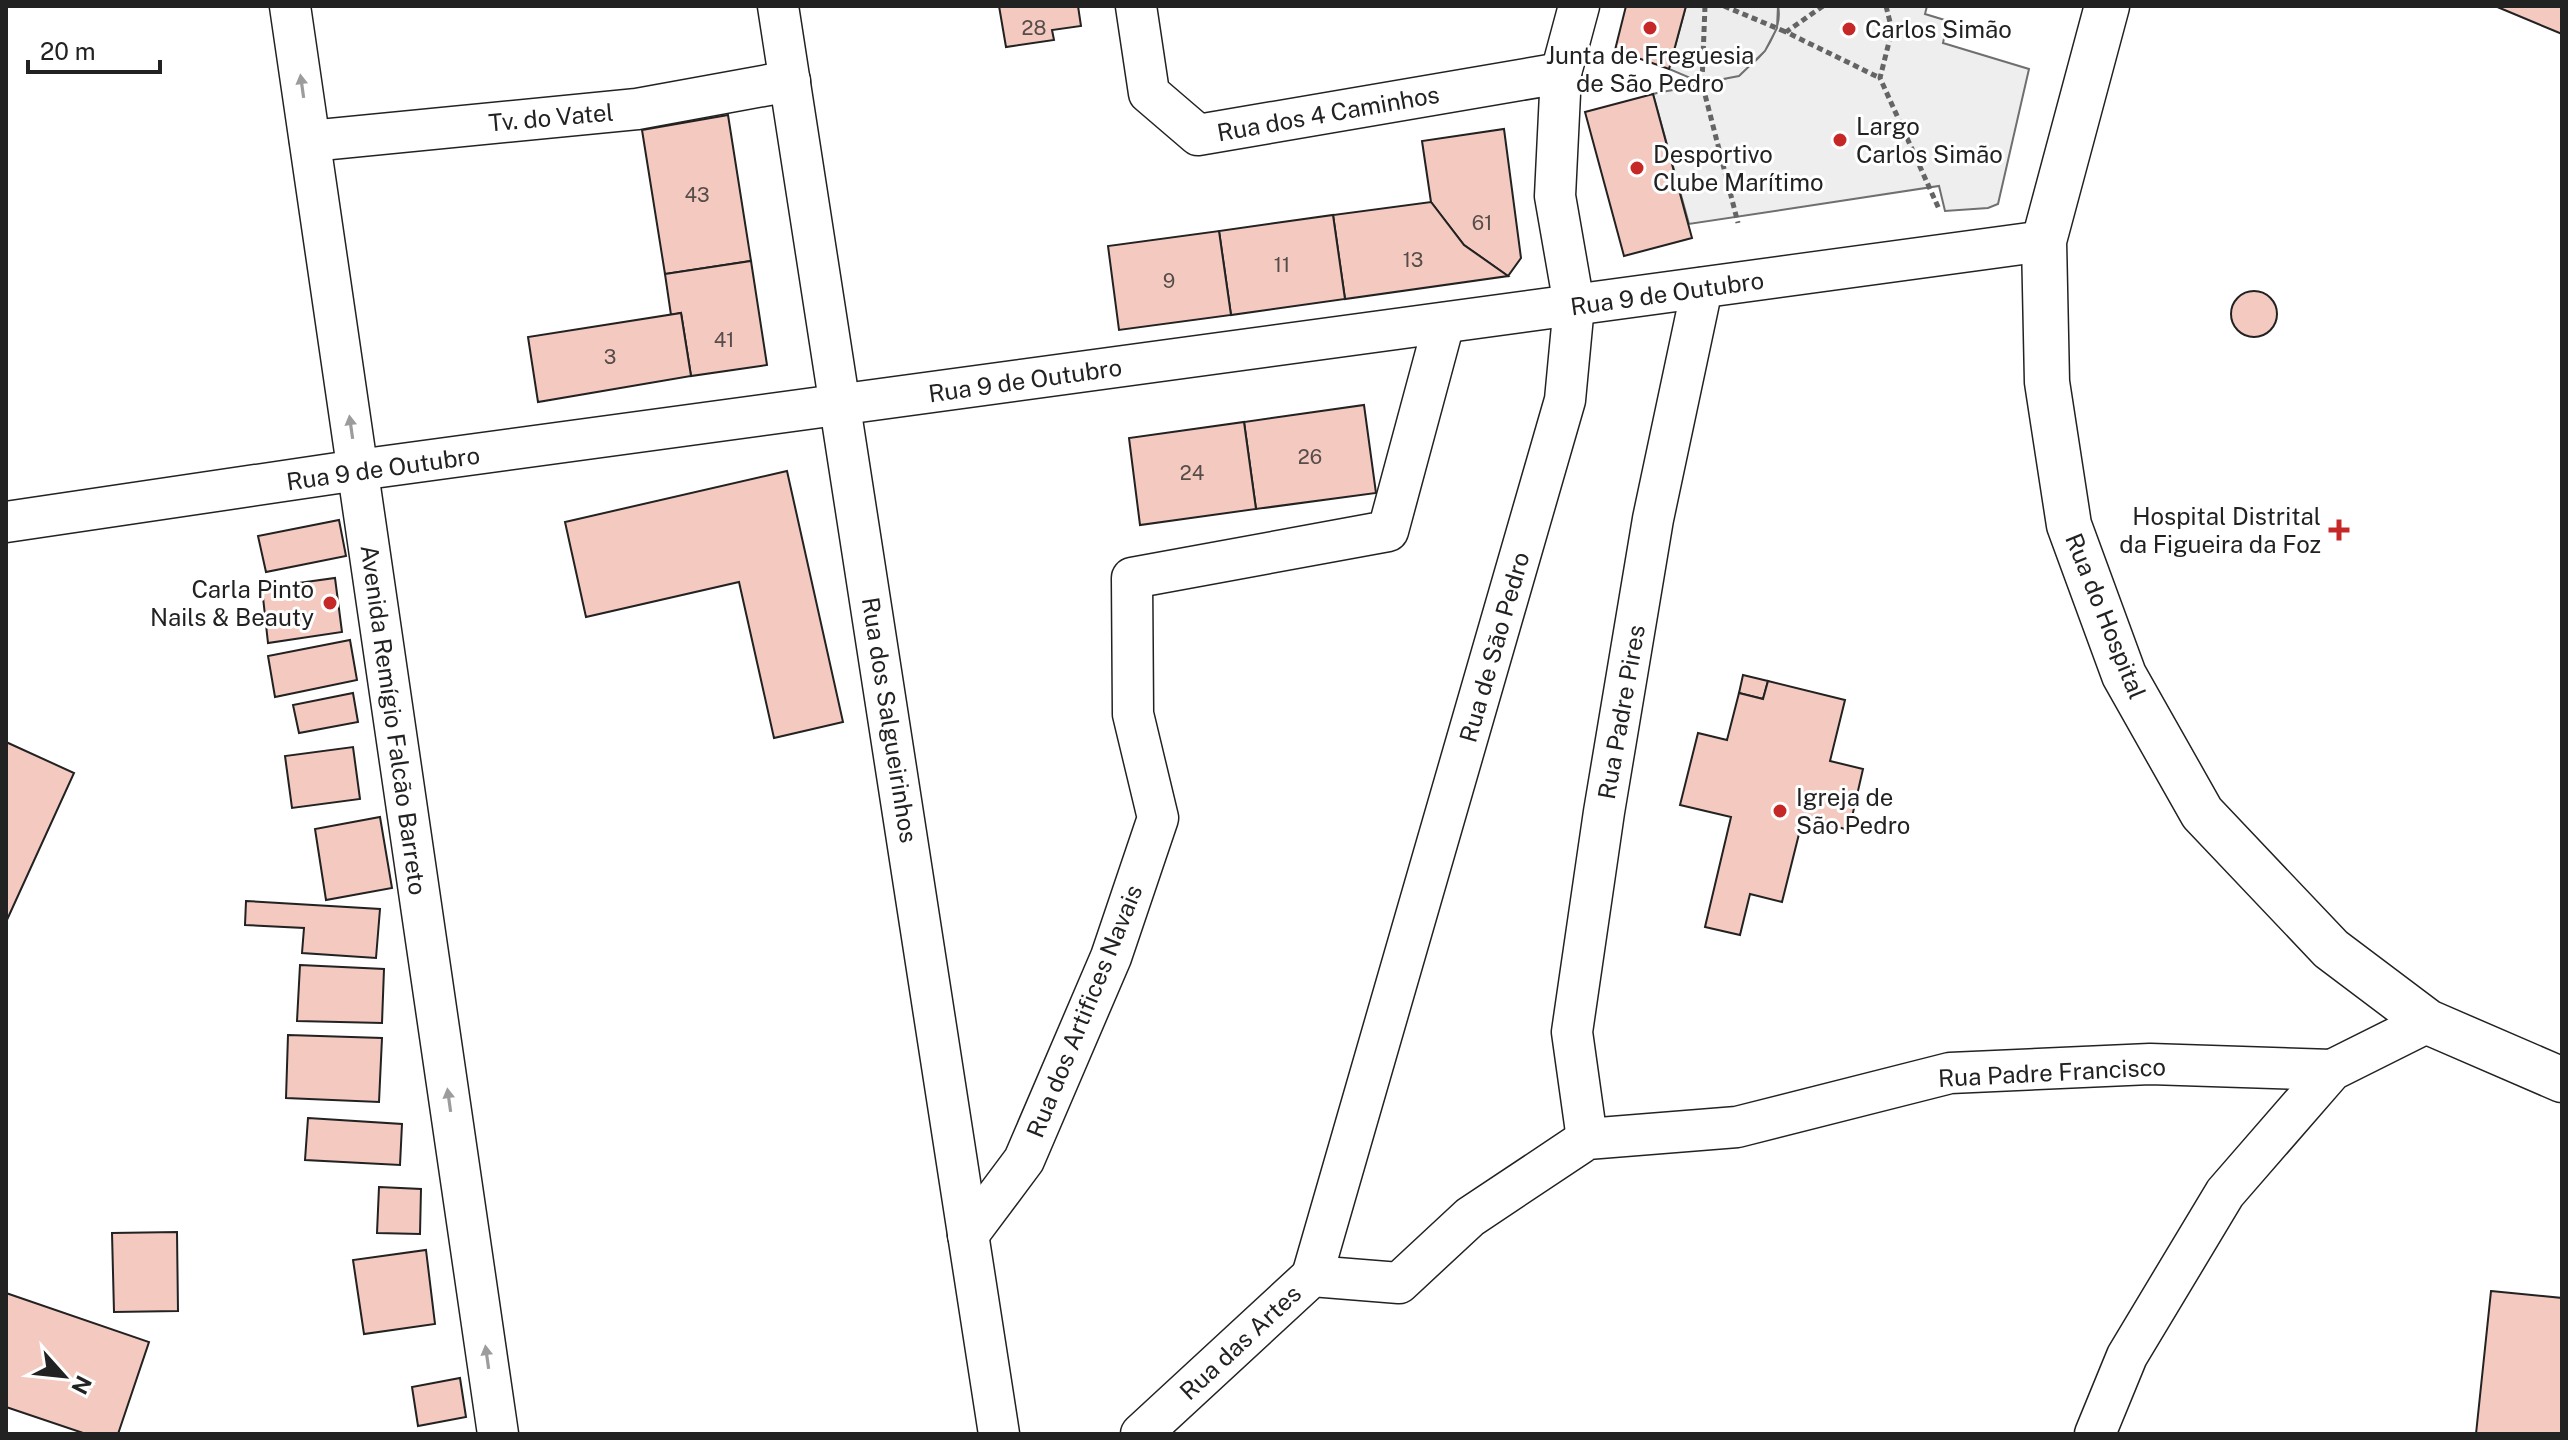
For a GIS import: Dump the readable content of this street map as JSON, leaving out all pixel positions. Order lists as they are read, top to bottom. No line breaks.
{"streets":{"street":["Rua dos 4 Caminhos","Tv. do Vatel","Rua 9 de Outubro","Rua do Hospital","Rua de São Pedro","Rua Padre Pires","Avenida Remígio Falcão Barreto","Rua dos Salgueirinhos","Rua dos Artifices Navais","Rua Padre Francisco","Rua das Artes"]},"crossings":[["Rua dos 4 Caminhos","Rua de São Pedro"],["Tv. do Vatel","Avenida Remígio Falcão Barreto"],["Tv. do Vatel","Rua dos Salgueirinhos"],["Rua 9 de Outubro","Rua do Hospital"],["Rua 9 de Outubro","Rua de São Pedro"],["Rua 9 de Outubro","Rua Padre Pires"],["Rua 9 de Outubro","Avenida Remígio Falcão Barreto"],["Rua 9 de Outubro","Rua dos Salgueirinhos"],["Rua 9 de Outubro","Rua dos Artifices Navais"],["Rua de São Pedro","Rua das Artes"],["Rua Padre Pires","Rua Padre Francisco"],["Rua Padre Pires","Rua das Artes"],["Rua dos Salgueirinhos","Rua dos Artifices Navais"],["Rua Padre Francisco","Rua das Artes"]],"one_way":["Avenida Remígio Falcão Barreto"],"places":{"other":["Junta de Freguesia de São Pedro","Carlos Simão","Largo Carlos Simão","Desportivo Clube Marítimo","Carla Pinto Nails & Beauty","Igreja de São Pedro"],"health":["Hospital Distrital da Figueira da Foz"]},"house_numbers":["28","43","61","13","11","9","41","3","26","24"],"scale_bar":"20 m","north":"bottom right"}
